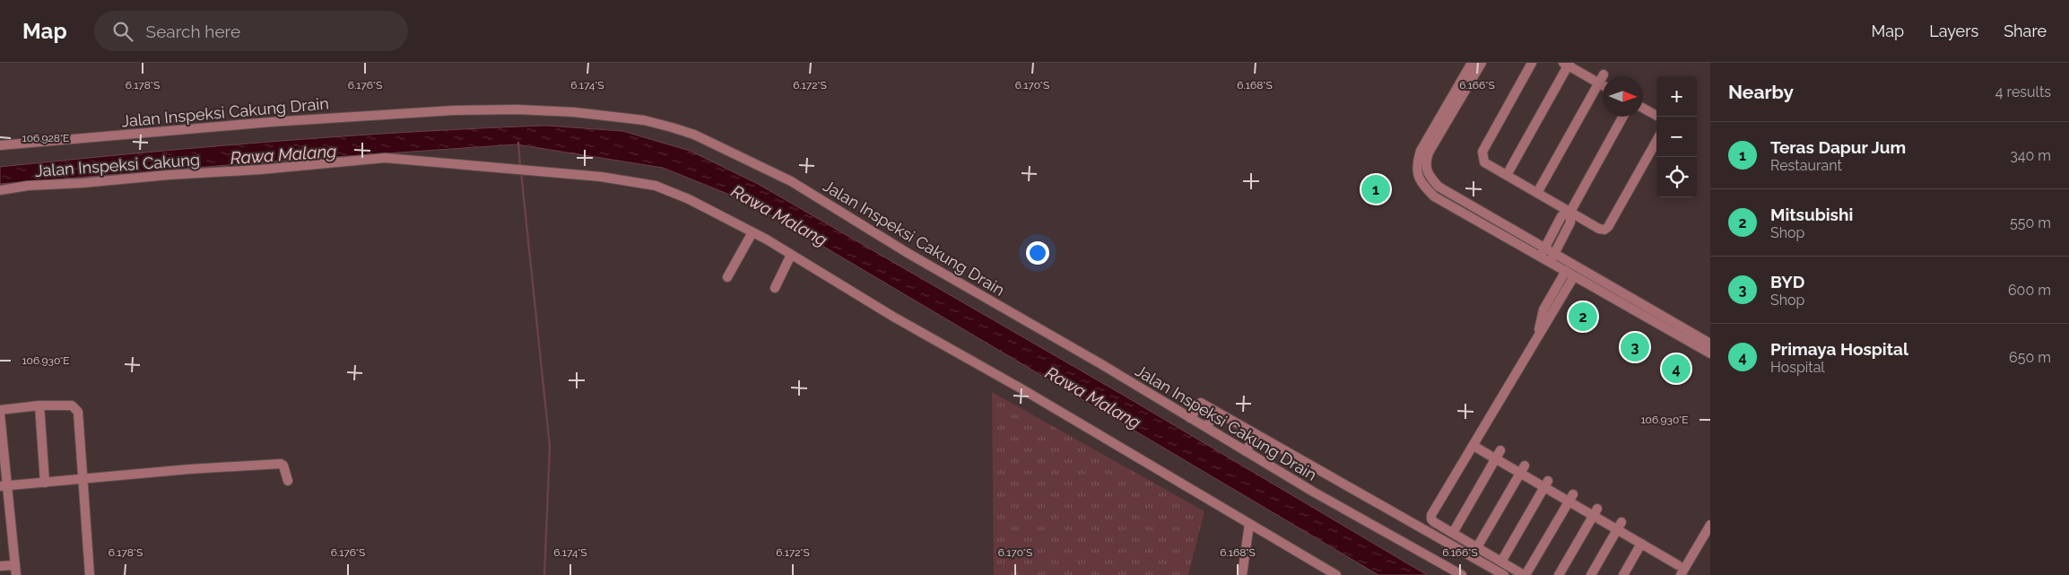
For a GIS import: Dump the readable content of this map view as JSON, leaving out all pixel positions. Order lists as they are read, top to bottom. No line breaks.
{"streets":{"street":["Jalan Inspeksi Cakung Drain","Jalan Inspeksi Cakung"]},"water":["Rawa Malang"],"north":"right","page":{"header":"Map","search":"Search here","nav":["Map","Layers","Share"],"heading":["Nearby","4 results"],"map_buttons":["+","−"],"list":[{"mark":"1","name":"Teras Dapur Jum","note":"Restaurant","value":"340 m"},{"mark":"2","name":"Mitsubishi","note":"Shop","value":"550 m"},{"mark":"3","name":"BYD","note":"Shop","value":"600 m"},{"mark":"4","name":"Primaya Hospital","note":"Hospital","value":"650 m"}],"pins":["1","2","3","4"]},"coordinates":["6.178°S","6.176°S","6.174°S","6.172°S","6.170°S","6.168°S","6.166°S","106.928°E","106.930°E"]}
